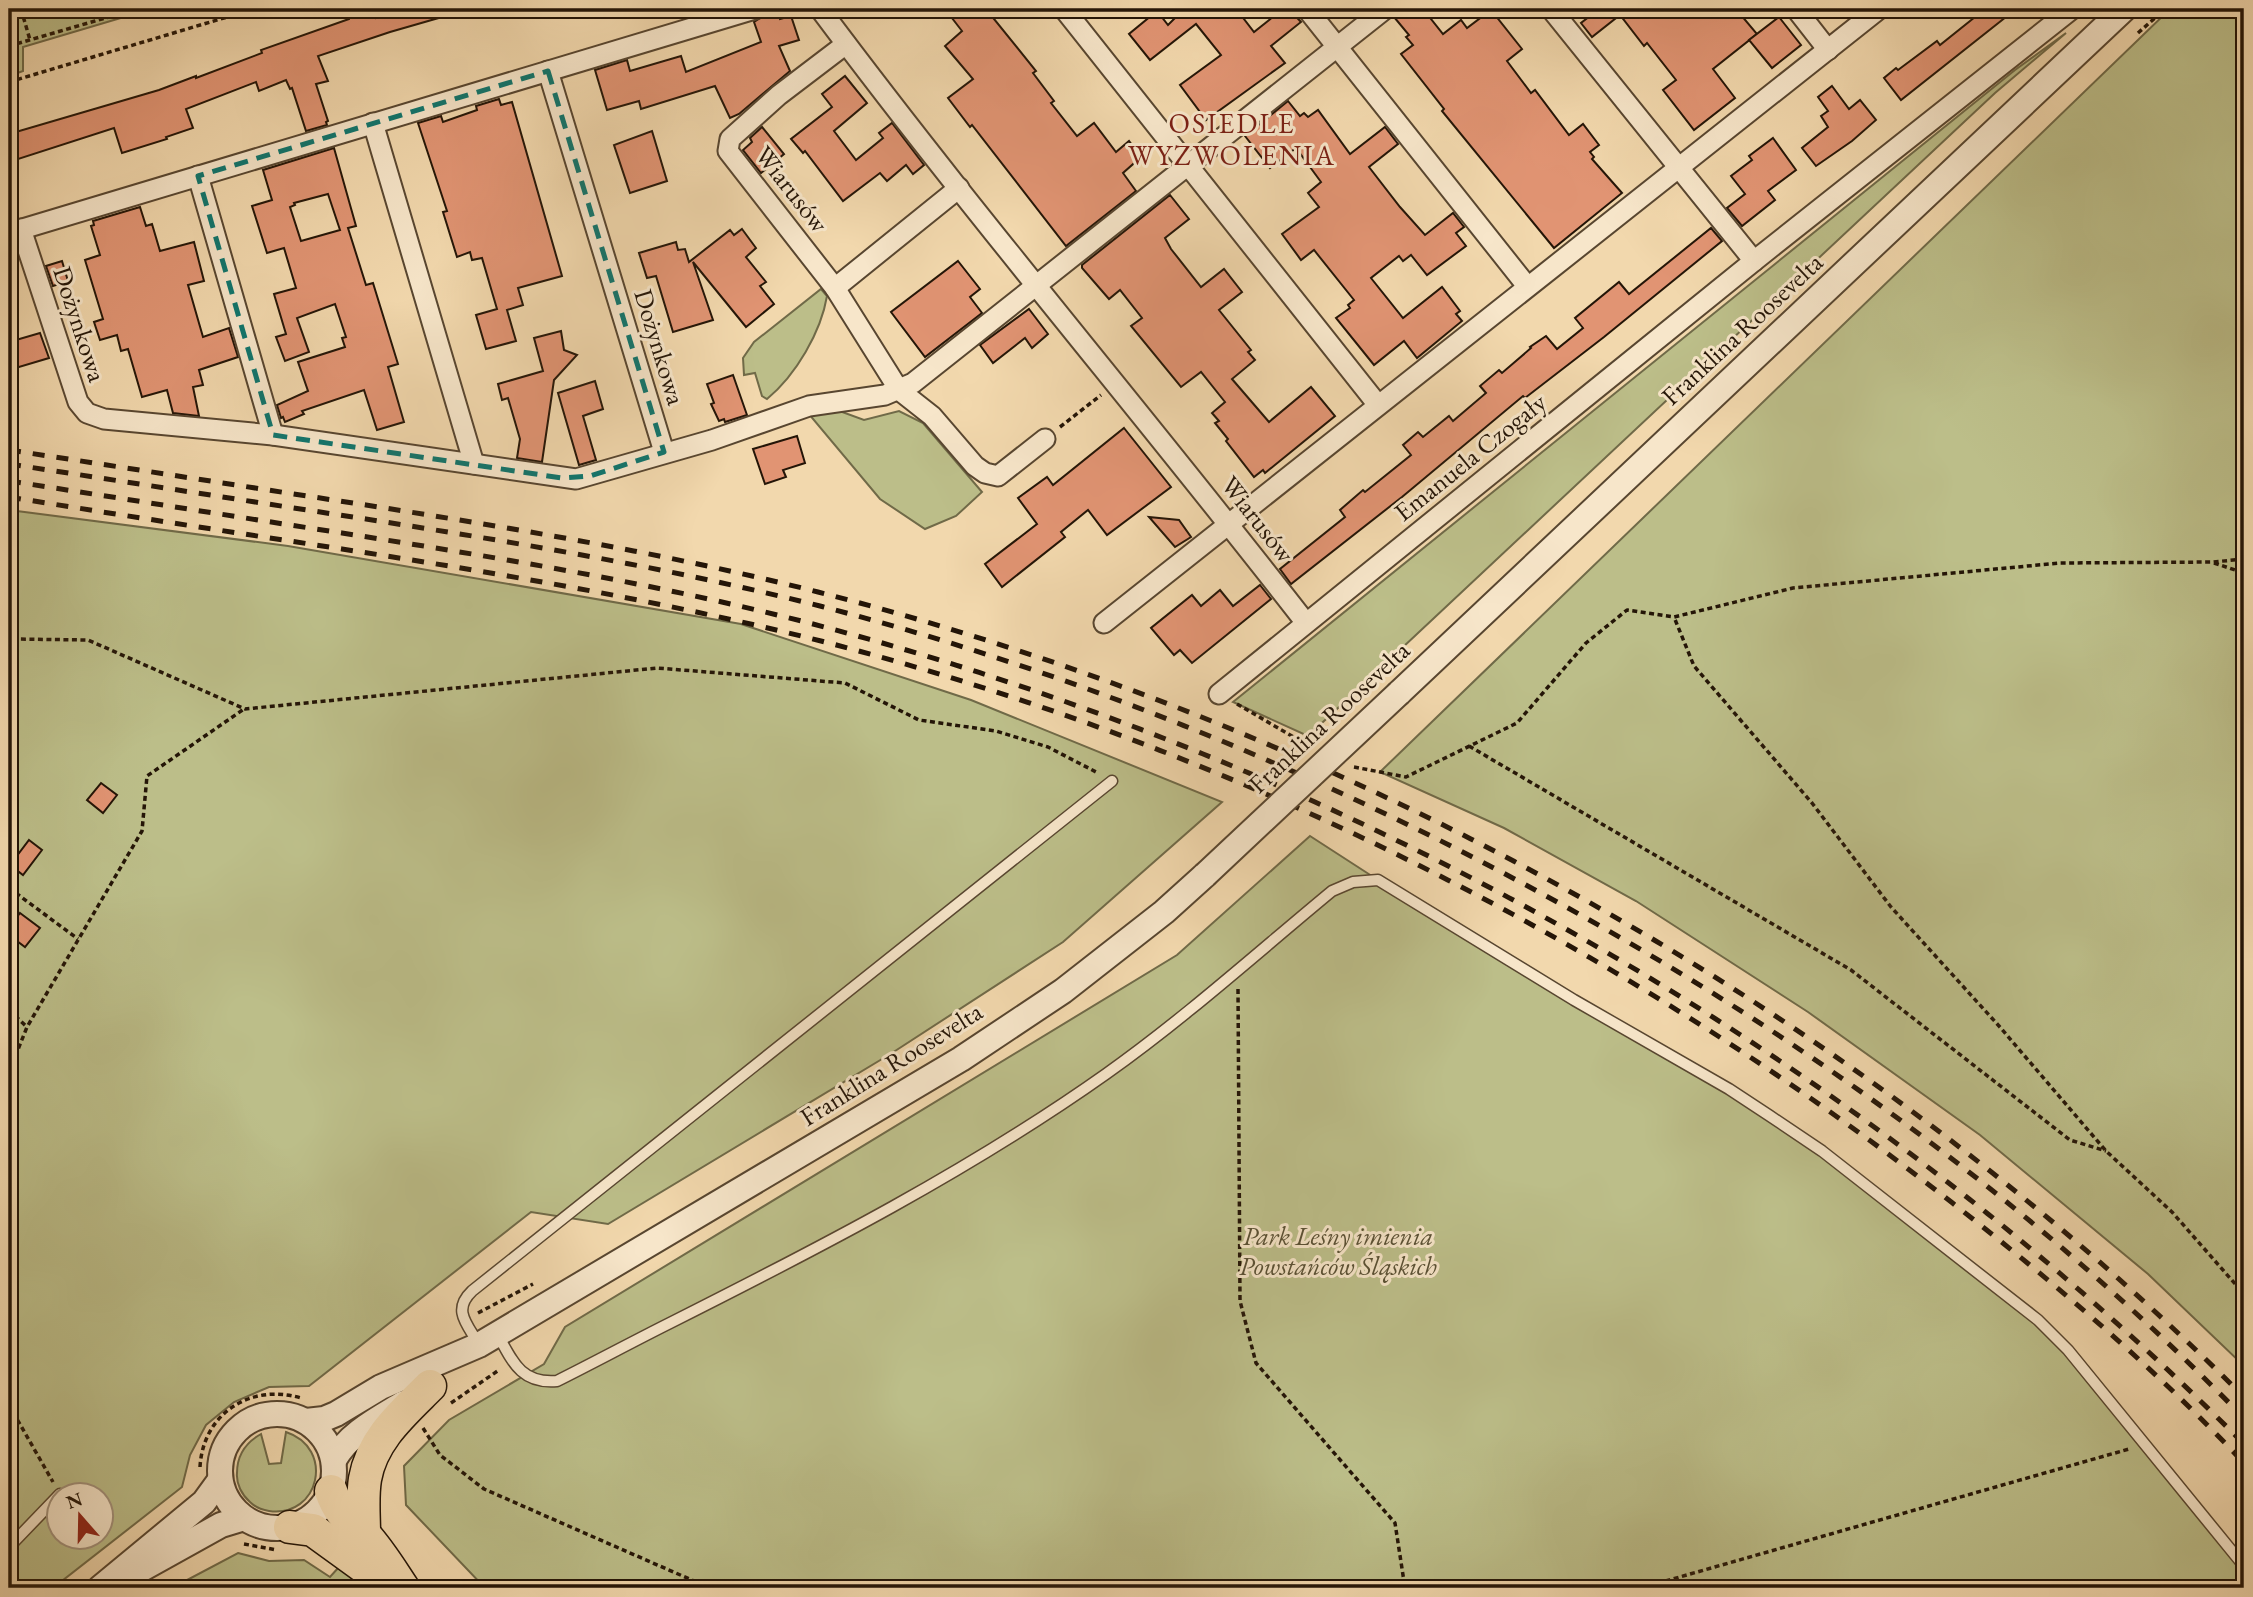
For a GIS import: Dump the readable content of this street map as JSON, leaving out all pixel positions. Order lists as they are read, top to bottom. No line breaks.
{"streets":{"street":["Wiarusów","Dożynkowa","Franklina Roosevelta","Emanuela Czogały"]},"crossings":[["Wiarusów","Emanuela Czogały"]],"districts":["OSIEDLE WYZWOLENIA"],"parks":["Park Leśny imienia Powstańców Śląskich"],"north":"top"}
